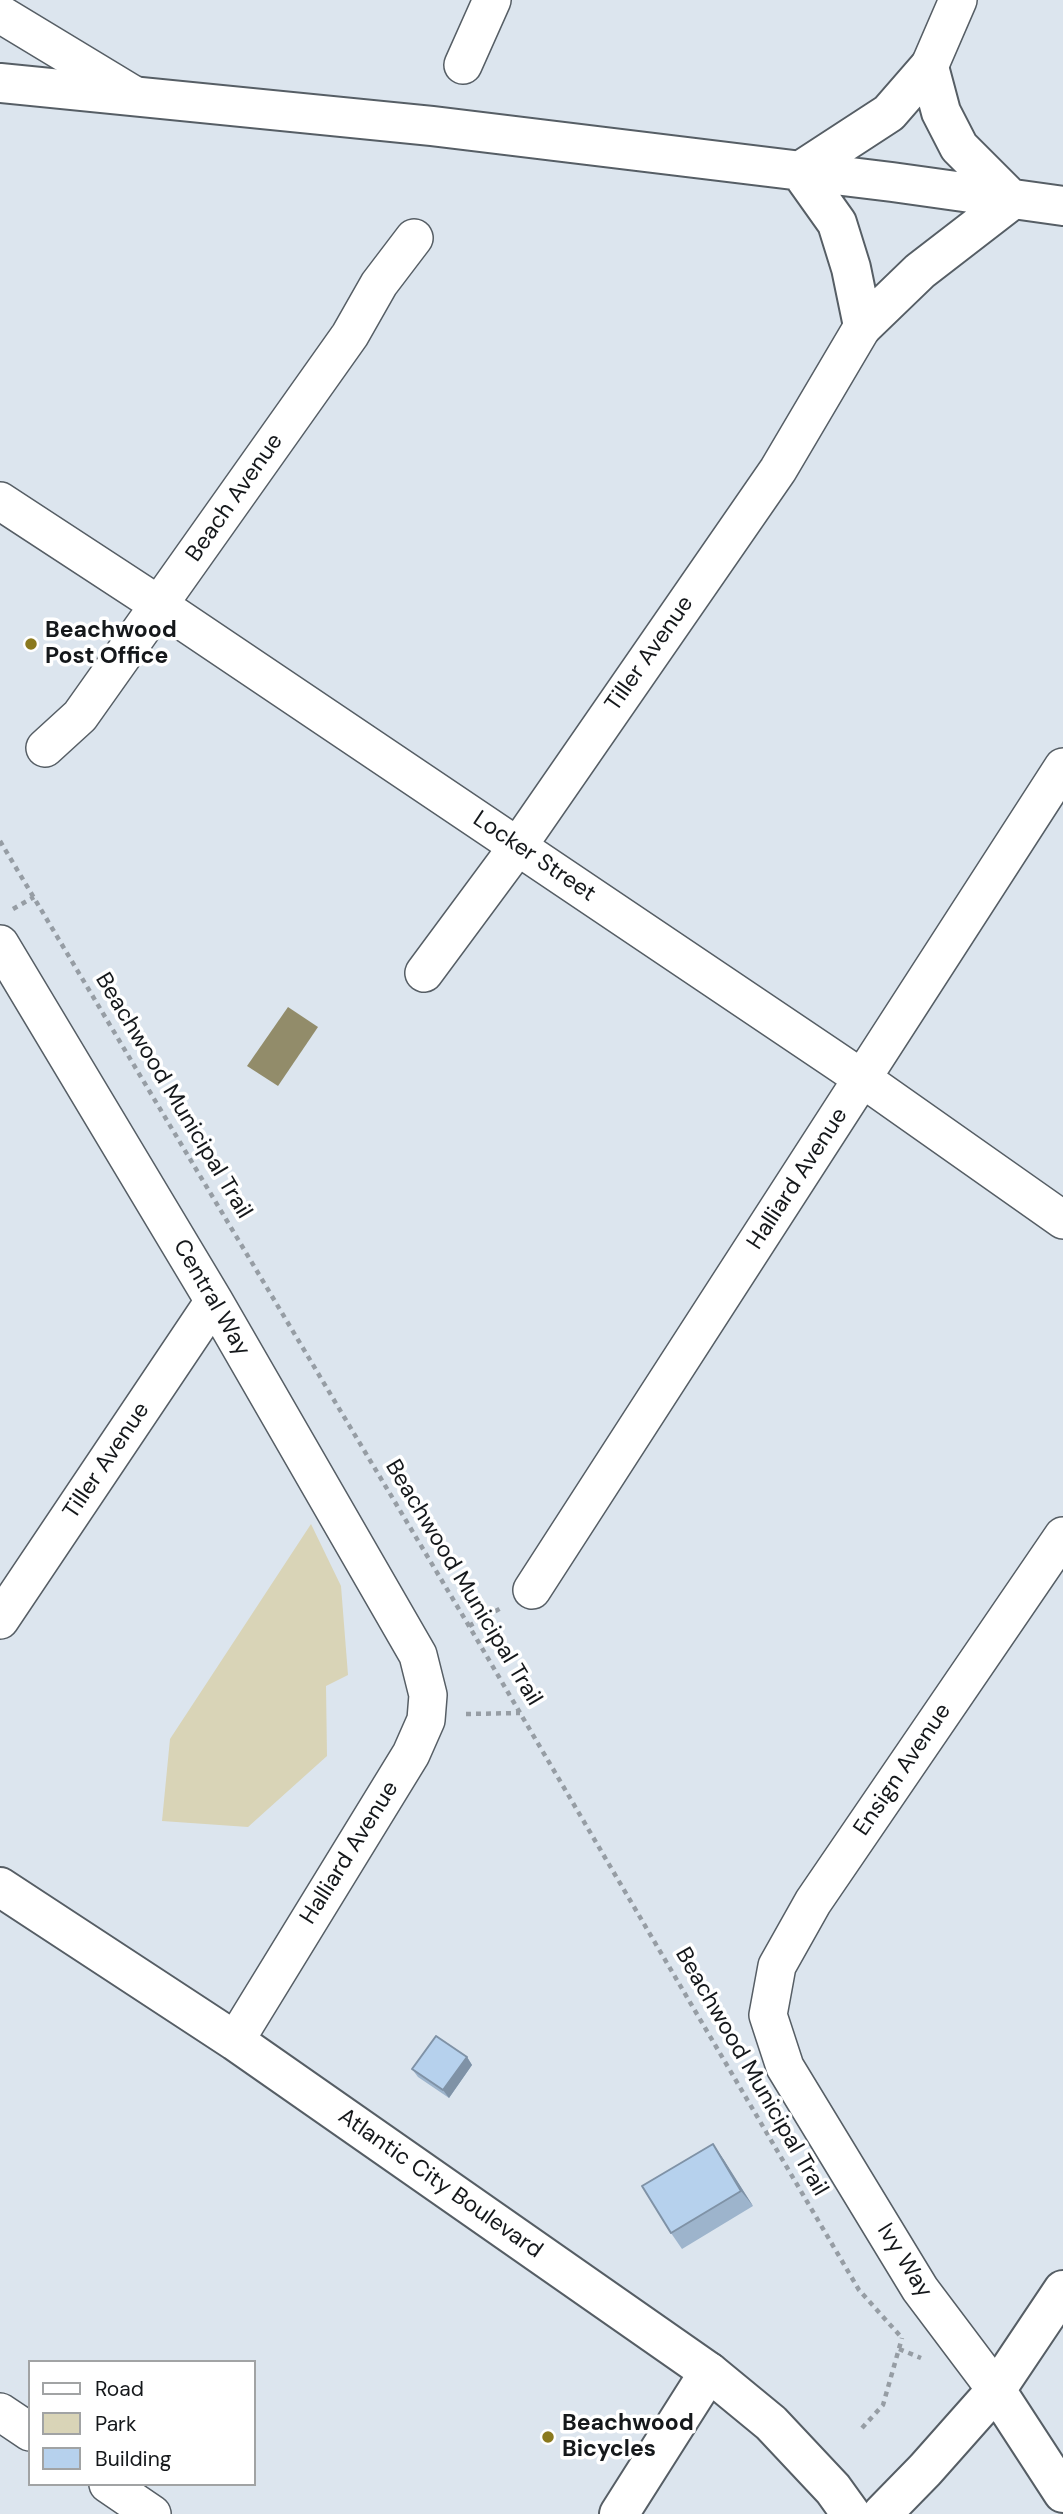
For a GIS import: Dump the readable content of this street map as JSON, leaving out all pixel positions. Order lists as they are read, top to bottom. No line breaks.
{"streets":{"main road":["Atlantic City Boulevard","Ivy Way"],"street":["Beach Avenue","Tiller Avenue","Locker Street","Halliard Avenue","Central Way","Ensign Avenue"],"path":["Beachwood Municipal Trail"]},"crossings":[["Beach Avenue","Locker Street"],["Tiller Avenue","Locker Street"],["Tiller Avenue","Central Way"],["Locker Street","Halliard Avenue"],["Halliard Avenue","Central Way"],["Halliard Avenue","Atlantic City Boulevard"],["Ensign Avenue","Ivy Way"]],"places":["Beachwood Post Office","Beachwood Bicycles"],"legend":["Road","Park","Building"]}
